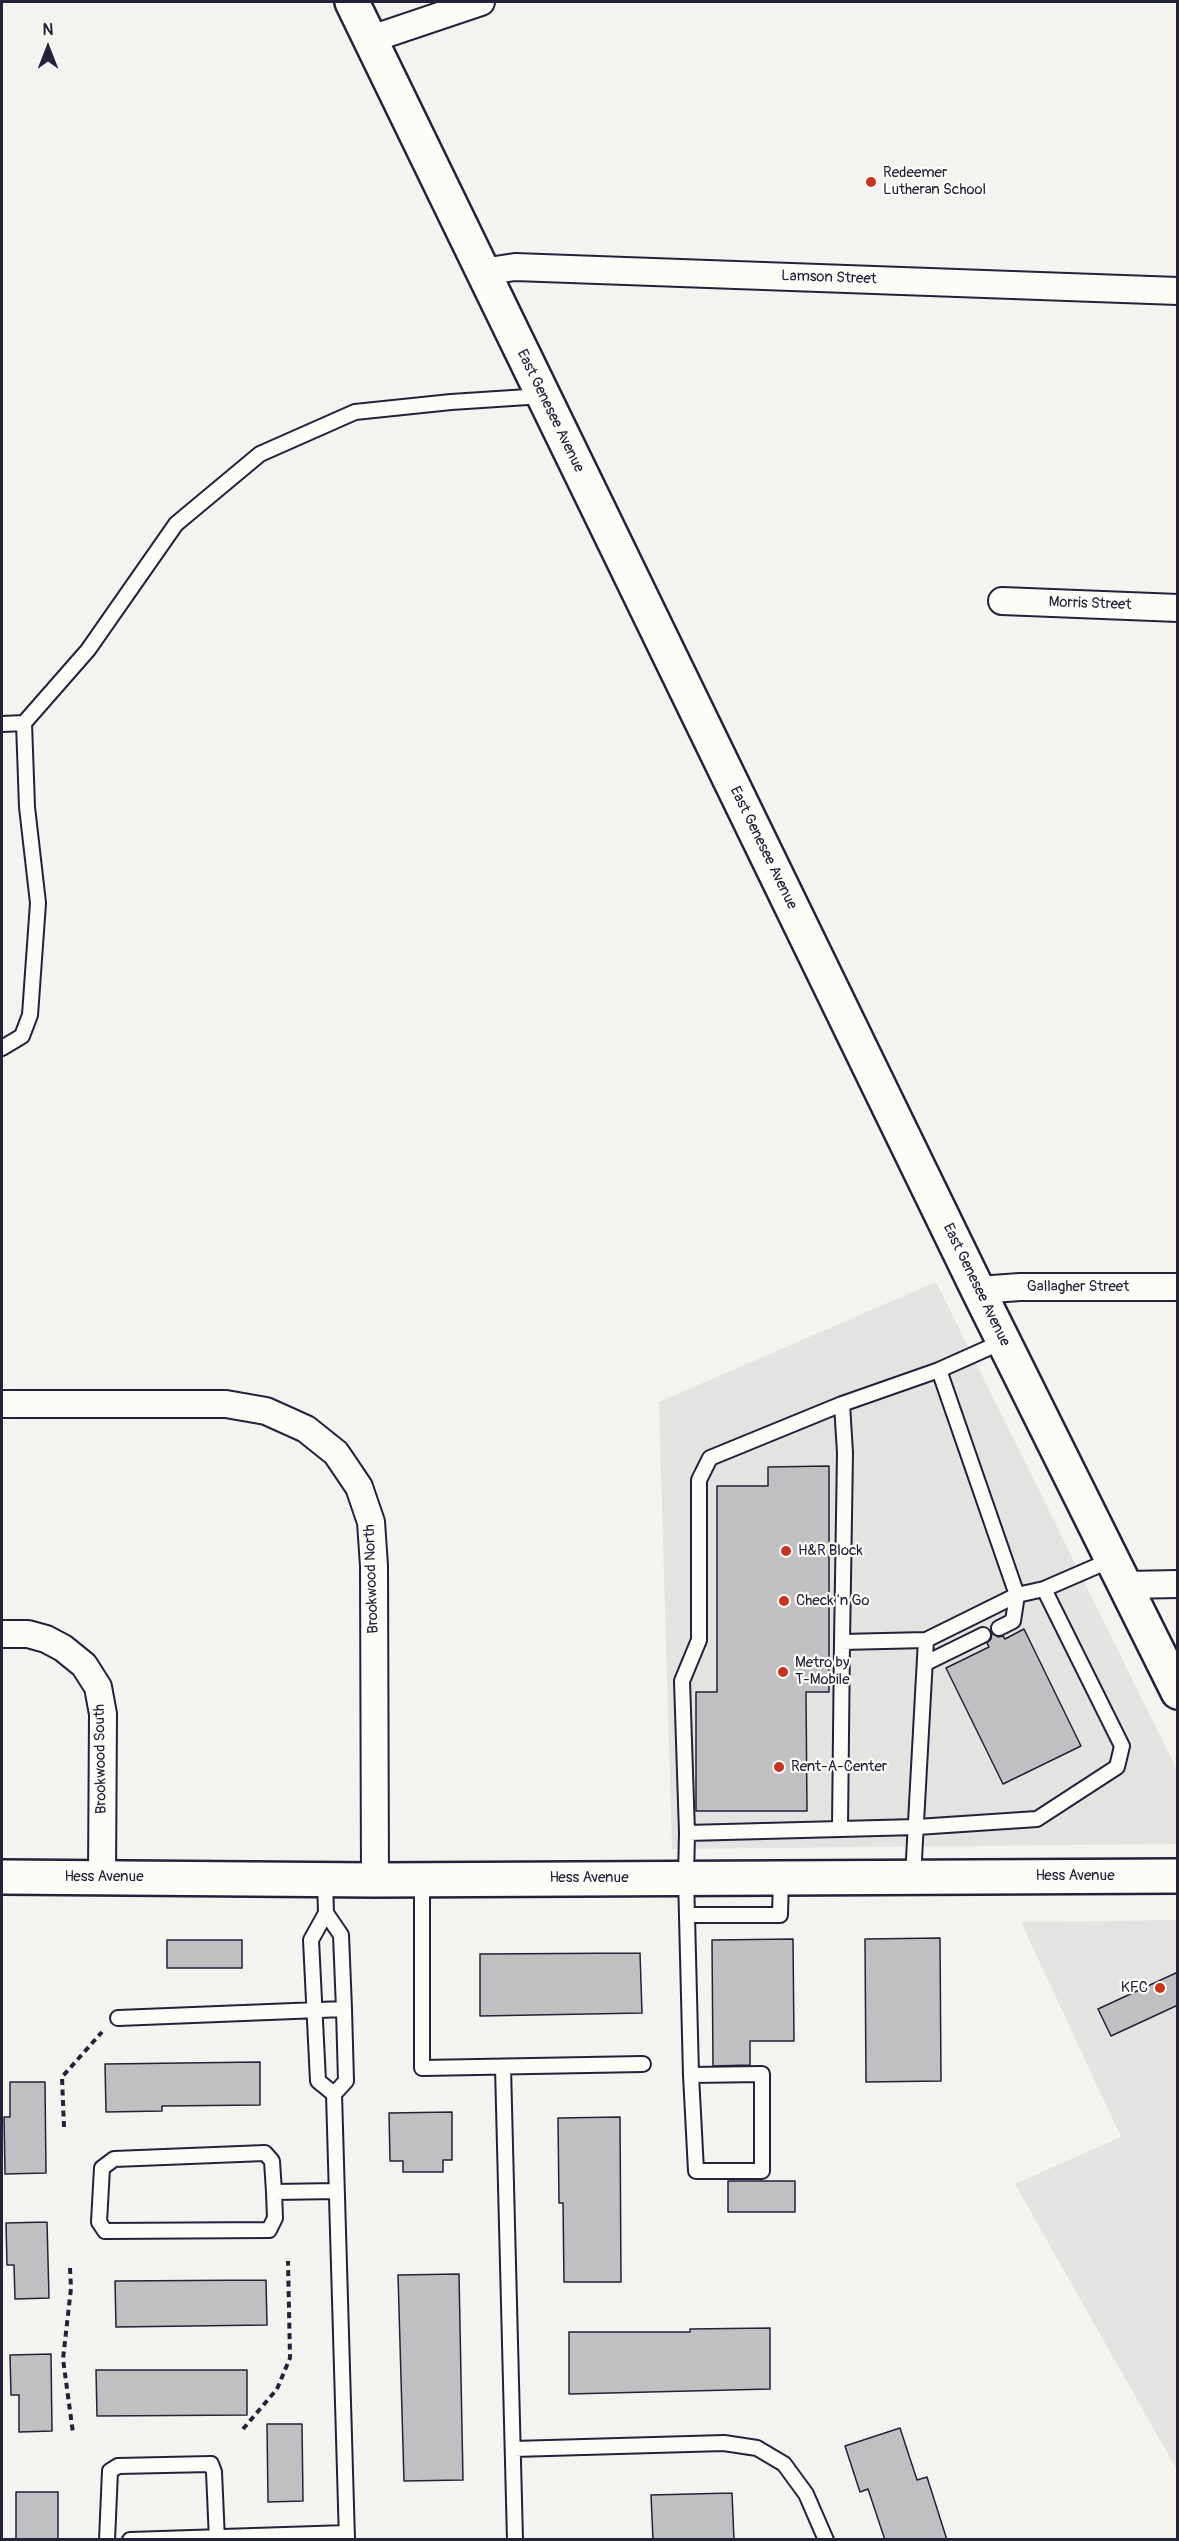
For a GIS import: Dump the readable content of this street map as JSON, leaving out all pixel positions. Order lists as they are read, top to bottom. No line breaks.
{"streets":{"main road":["East Genesee Avenue","Hess Avenue"],"street":["Lamson Street","Morris Street","Gallagher Street","Brookwood North","Brookwood South"]},"crossings":[["Lamson Street","East Genesee Avenue"],["East Genesee Avenue","Gallagher Street"],["Brookwood North","Hess Avenue"],["Brookwood South","Hess Avenue"]],"places":["Redeemer Lutheran School","H&R Block","Check 'n Go","Metro by T-Mobile","Rent-A-Center","KFC"],"north":"top"}
